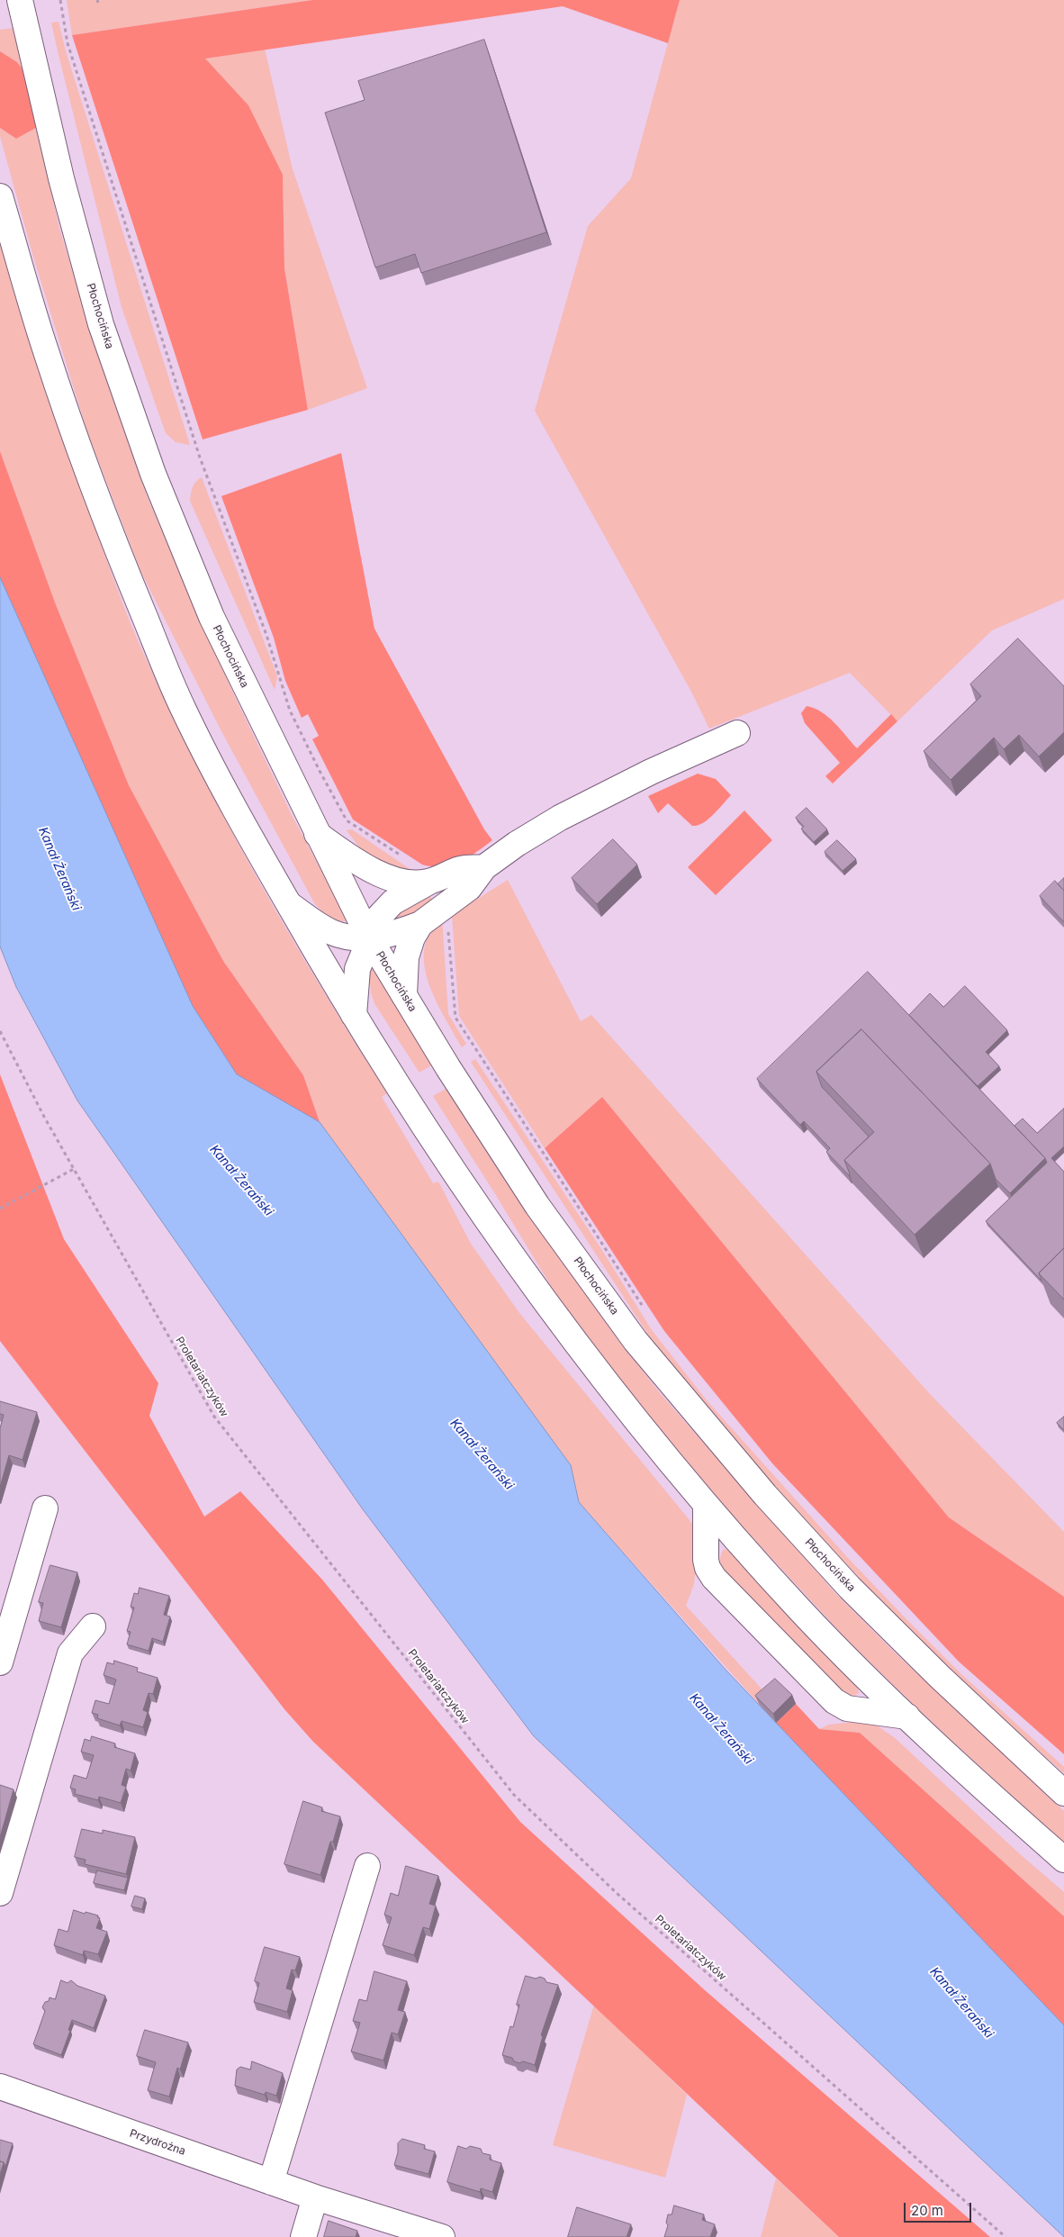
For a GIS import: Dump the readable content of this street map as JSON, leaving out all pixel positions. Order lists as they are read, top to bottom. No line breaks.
{"streets":{"main road":["Płochocińska","Przydrożna"],"path":["Proletariatczyków"]},"water":["Kanał Żerański"],"scale_bar":"20 m"}
